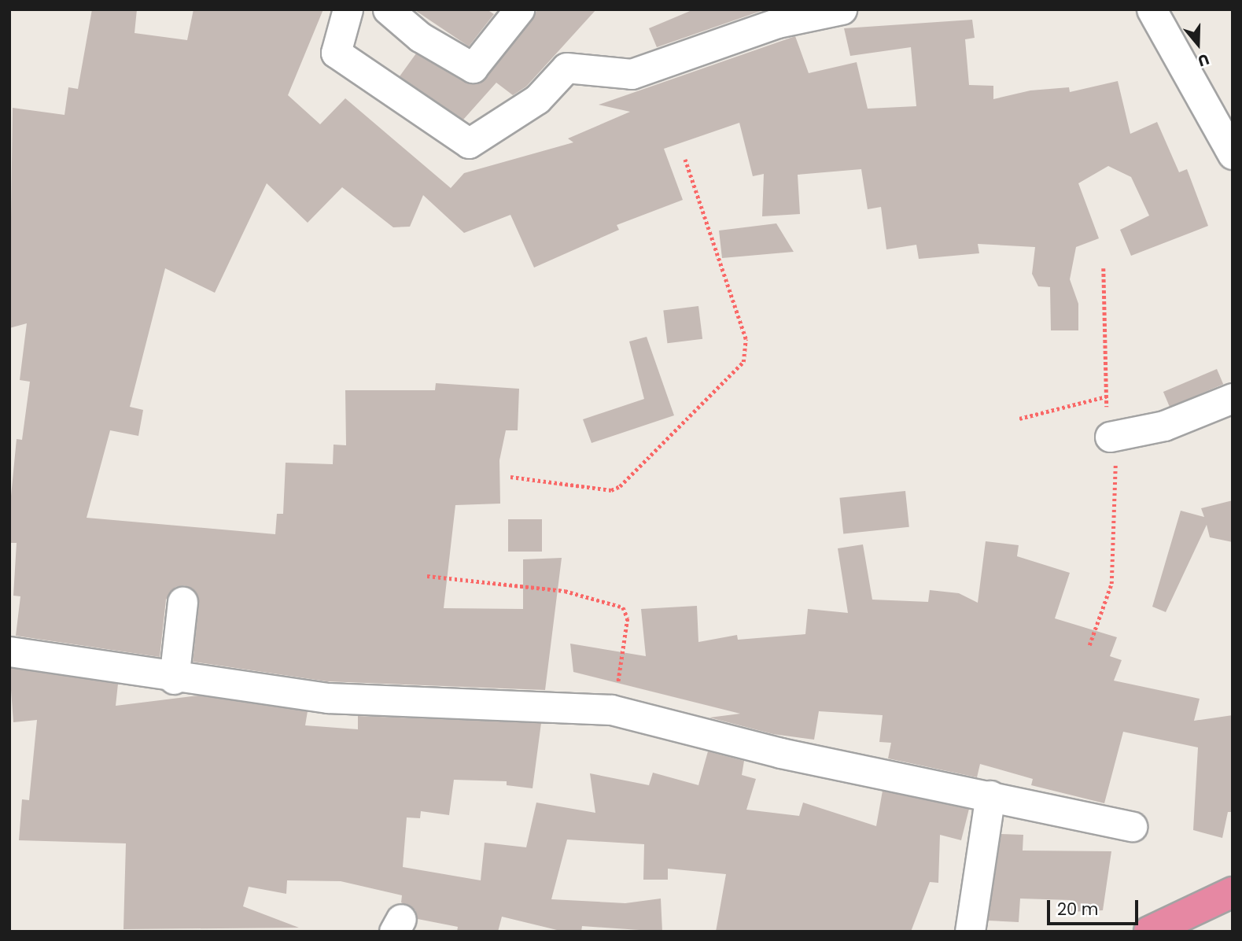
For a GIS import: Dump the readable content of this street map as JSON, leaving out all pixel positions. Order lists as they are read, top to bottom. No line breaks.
{"scale_bar":"20 m","north":"bottom"}
